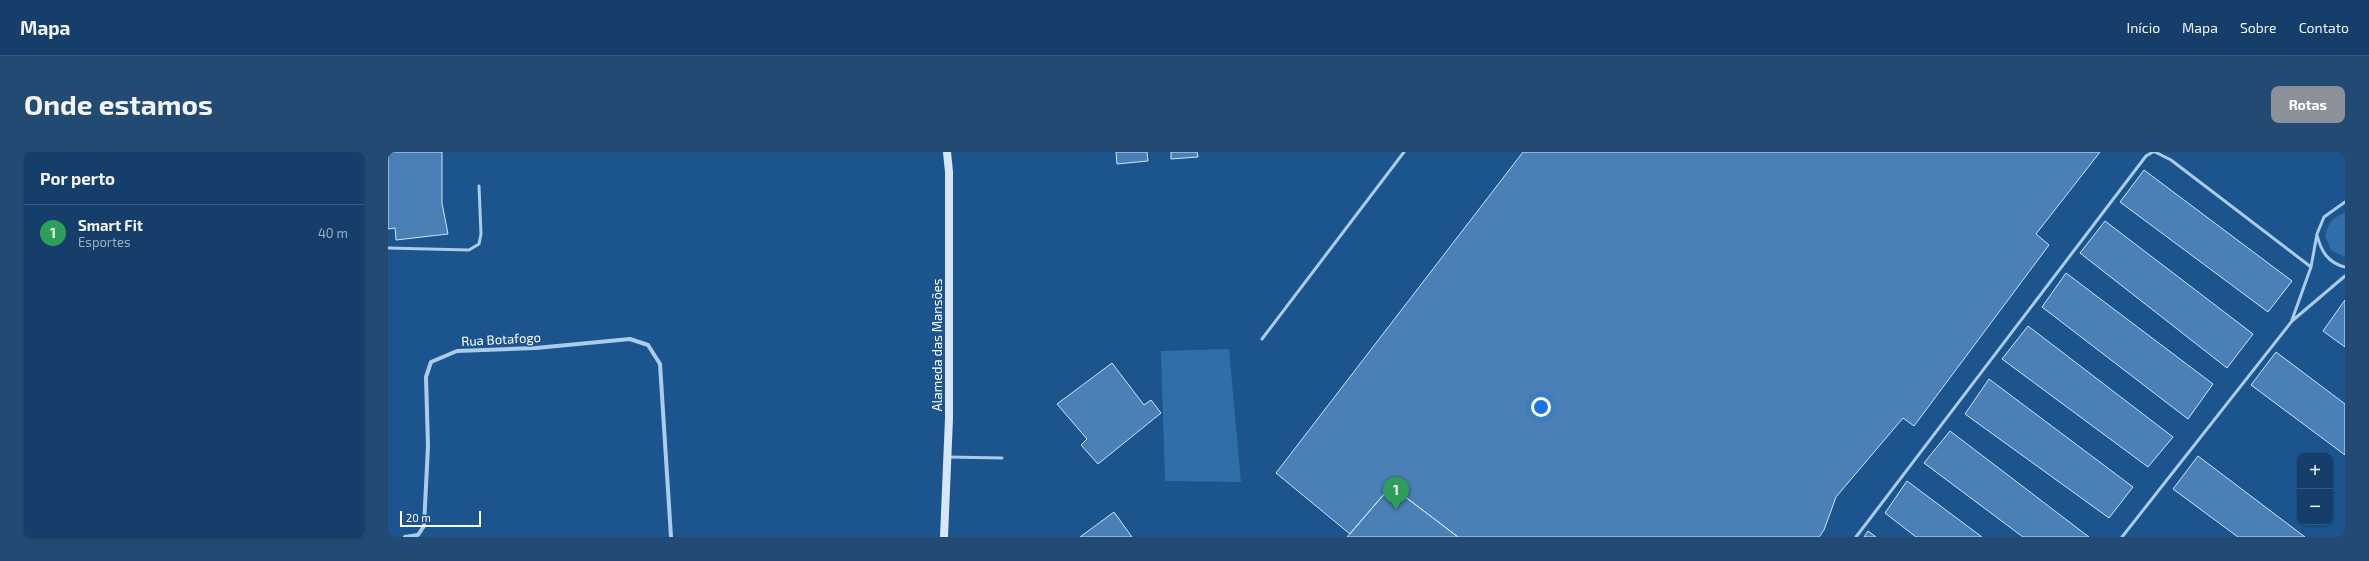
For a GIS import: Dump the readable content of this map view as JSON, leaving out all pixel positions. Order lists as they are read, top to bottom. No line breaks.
{"streets":{"street":["Rua Botafogo","Alameda das Mansões"]},"scale_bar":"20 m","page":{"header":"Mapa","nav":["Início","Mapa","Sobre","Contato"],"buttons":"Rotas","title":"Onde estamos","heading":"Por perto","list":[{"mark":"1","name":"Smart Fit","note":"Esportes","value":"40 m"}],"map_buttons":["+","−"],"pins":"1","scale":"20 m"}}
